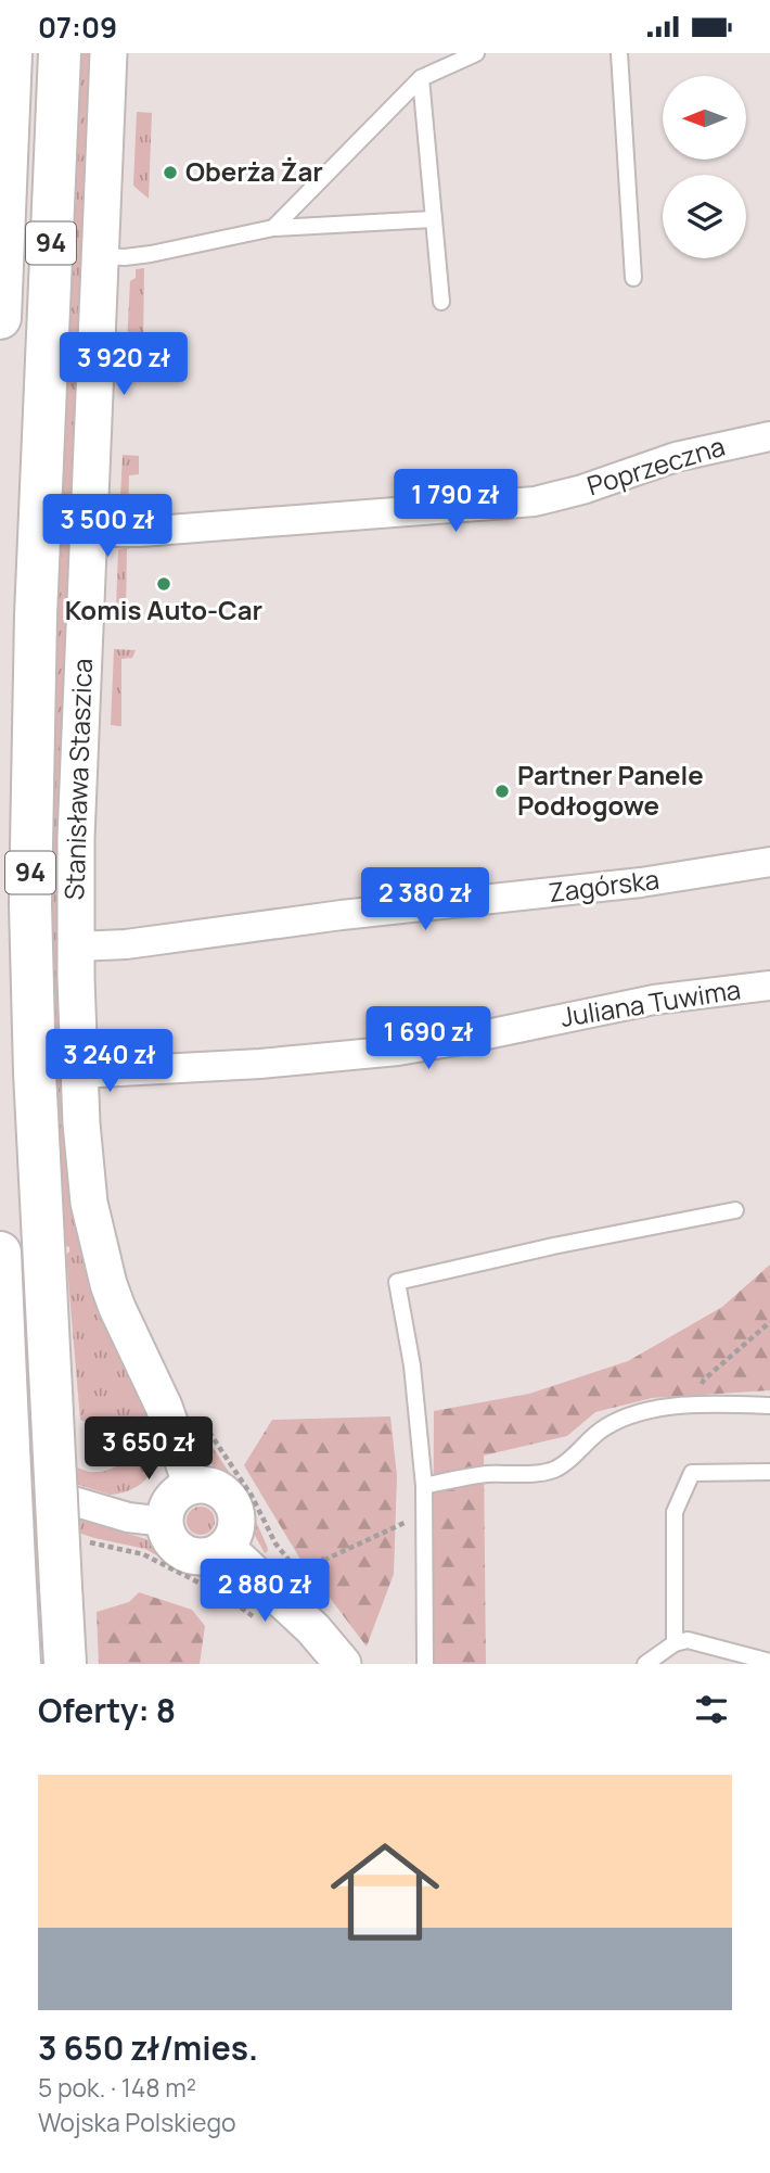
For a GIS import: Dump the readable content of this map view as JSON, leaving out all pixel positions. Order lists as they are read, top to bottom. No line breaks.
{"streets":{"main road":["94"],"street":["Poprzeczna","Stanisława Staszica","Zagórska","Juliana Tuwima"]},"crossings":[["Poprzeczna","Stanisława Staszica"],["Stanisława Staszica","Zagórska"],["Stanisława Staszica","Juliana Tuwima"]],"places":["Oberża Żar","Komis Auto-Car","Partner Panele Podłogowe"],"north":"left","page":{"status":"07:09","price":["3 920 zł","1 790 zł","3 500 zł","2 380 zł","1 690 zł","3 240 zł","3 650 zł","2 880 zł"],"heading":"Oferty: 8","list":[{"name":"3 650 zł/mies.","note":"5 pok. · 148 m² · Wojska Polskiego"}]}}
